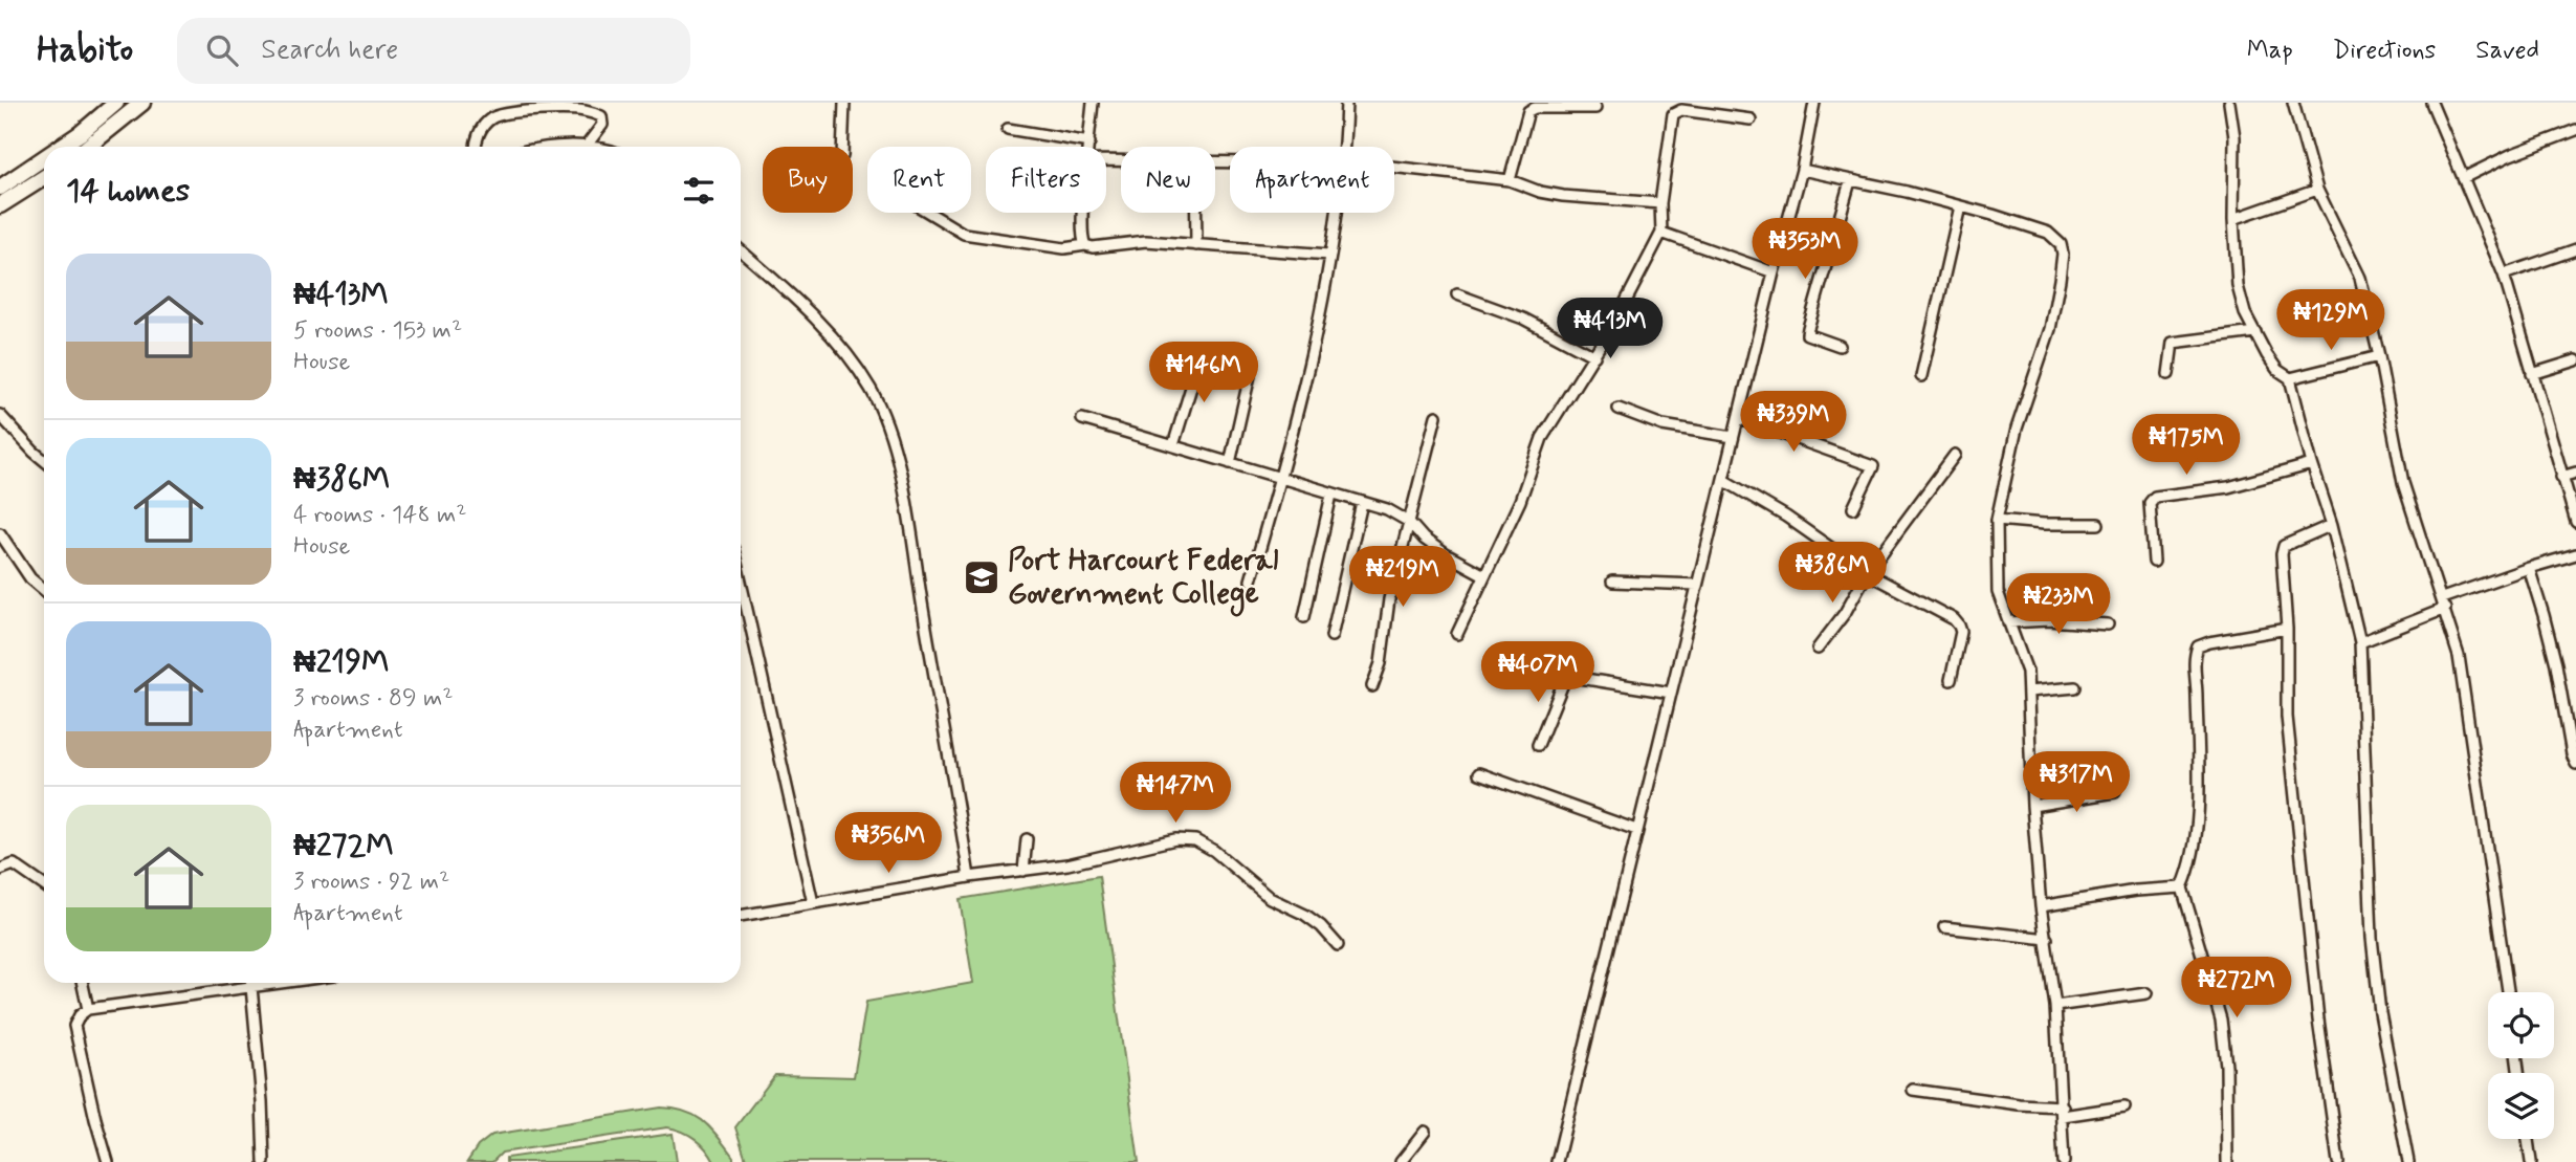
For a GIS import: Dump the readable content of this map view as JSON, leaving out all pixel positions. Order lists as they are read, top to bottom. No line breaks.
{"places":{"school or university":["Port Harcourt Federal Government College"]},"page":{"header":"Habito","search":"Search here","nav":["Map","Directions","Saved"],"chip":["Buy","Rent","Filters","New","Apartment"],"heading":"14 homes","price":["₦353M","₦129M","₦413M","₦146M","₦339M","₦175M","₦386M","₦219M","₦233M","₦407M","₦317M","₦147M","₦356M","₦272M"],"list":[{"name":"₦413M","note":"5 rooms · 153 m² · House"},{"name":"₦386M","note":"4 rooms · 148 m² · House"},{"name":"₦219M","note":"3 rooms · 89 m² · Apartment"},{"name":"₦272M","note":"3 rooms · 92 m² · Apartment"}]}}
